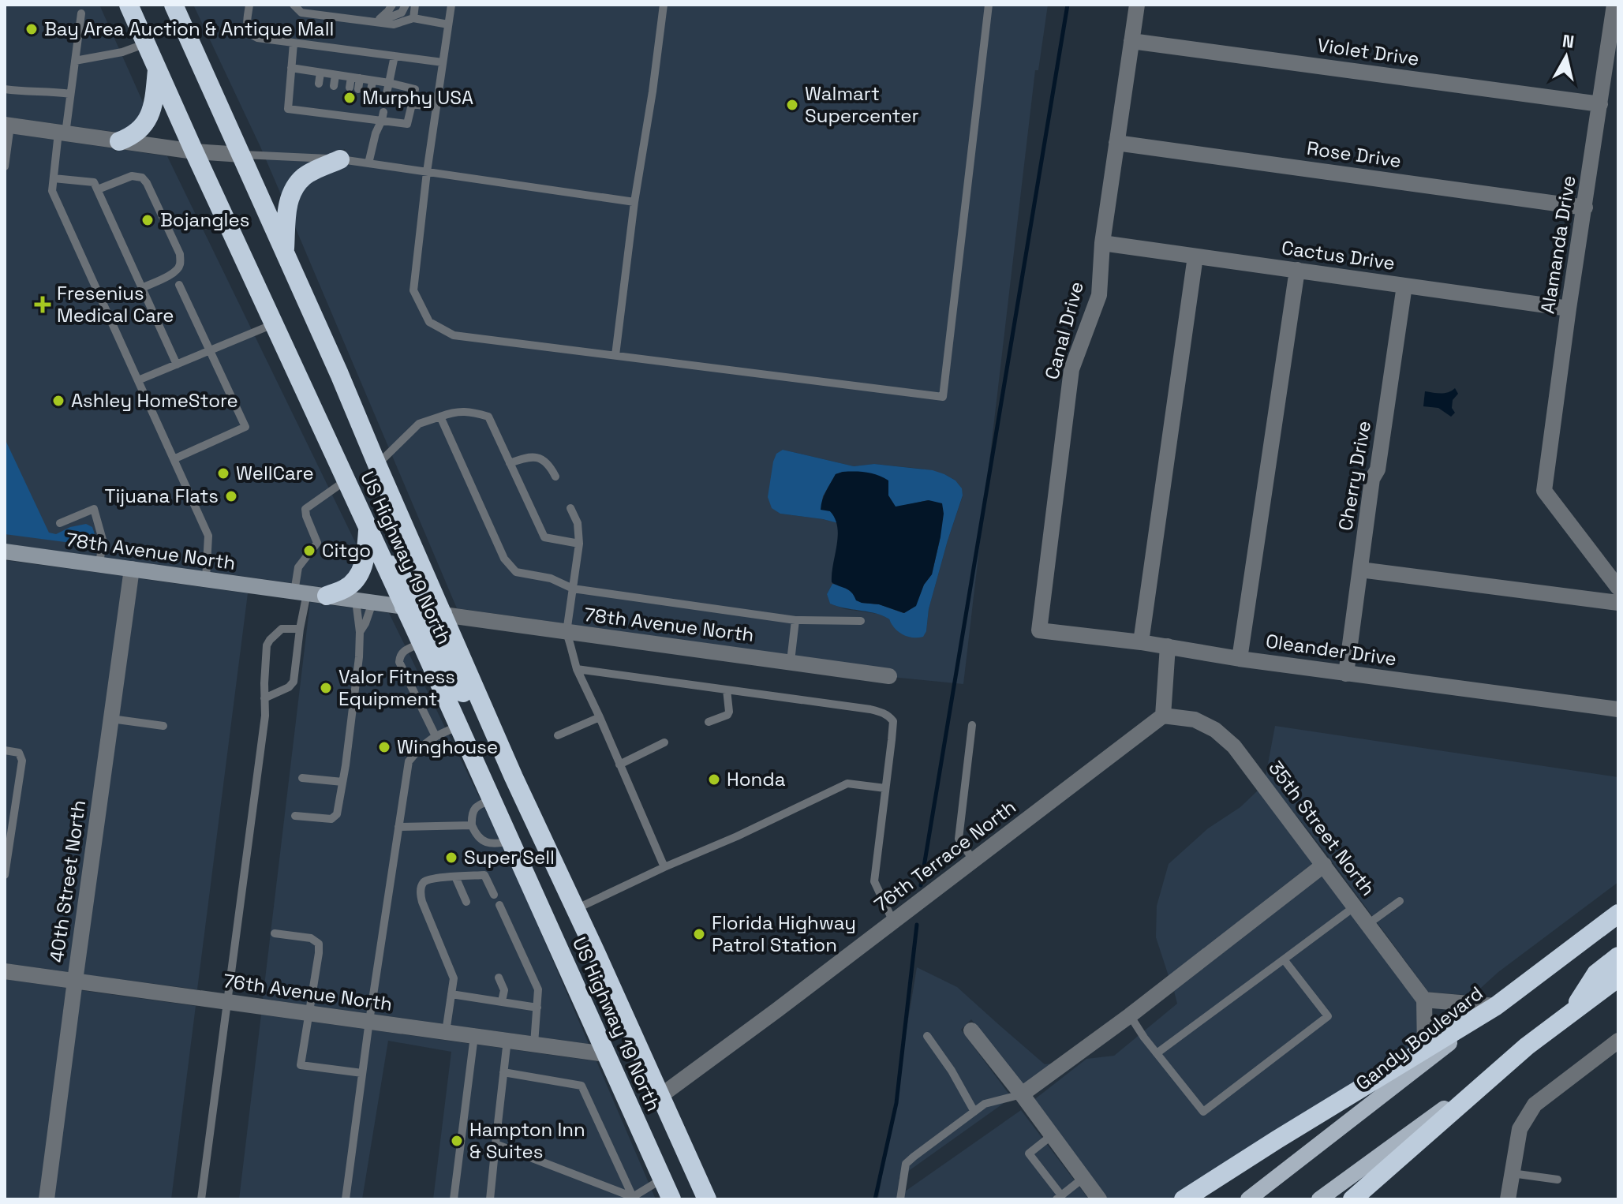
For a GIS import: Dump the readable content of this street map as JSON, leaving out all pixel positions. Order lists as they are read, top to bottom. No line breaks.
{"streets":{"highway":["US Highway 19 North","Gandy Boulevard"],"street":["Violet Drive","Rose Drive","Alamanda Drive","Cactus Drive","Canal Drive","Cherry Drive","78th Avenue North","Oleander Drive","35th Street North","76th Terrace North","40th Street North","76th Avenue North"]},"crossings":[["Violet Drive","Alamanda Drive"],["Violet Drive","Canal Drive"],["Rose Drive","Alamanda Drive"],["Rose Drive","Canal Drive"],["Alamanda Drive","Cactus Drive"],["Cactus Drive","Canal Drive"],["Cactus Drive","Cherry Drive"],["Canal Drive","Oleander Drive"],["Cherry Drive","Oleander Drive"],["78th Avenue North","US Highway 19 North"],["78th Avenue North","40th Street North"],["US Highway 19 North","76th Terrace North"],["US Highway 19 North","76th Avenue North"],["35th Street North","76th Terrace North"],["40th Street North","76th Avenue North"]],"places":{"other":["Bay Area Auction & Antique Mall","Murphy USA","Walmart Supercenter","Bojangles","Ashley HomeStore","WellCare","Tijuana Flats","Citgo","Valor Fitness Equipment","Winghouse","Honda","Super Sell","Florida Highway Patrol Station","Hampton Inn & Suites"],"health":["Fresenius Medical Care"]},"north":"top"}
